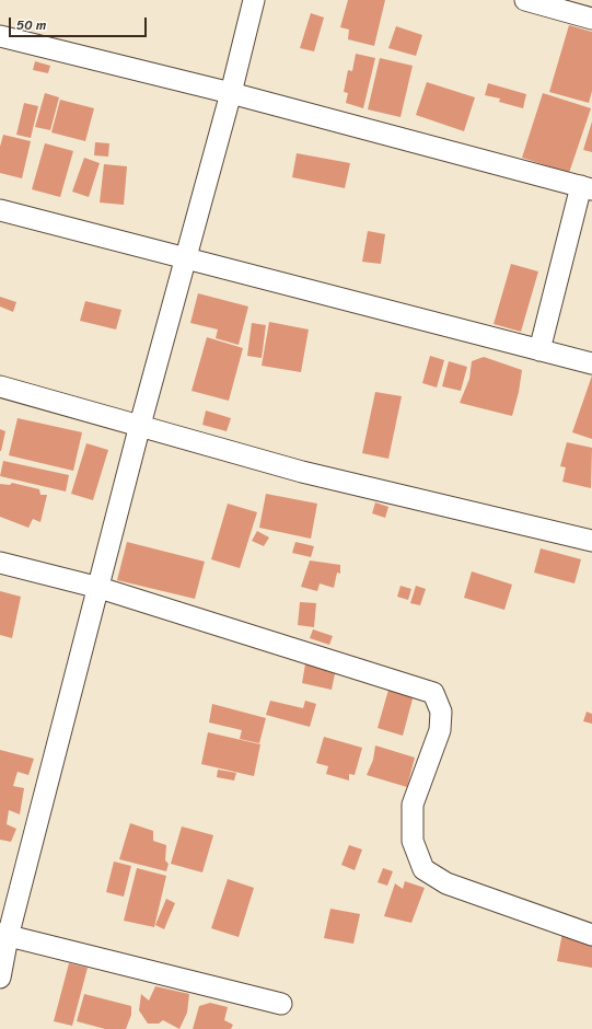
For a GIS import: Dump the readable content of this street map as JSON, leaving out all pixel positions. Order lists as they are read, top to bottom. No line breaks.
{"scale_bar":"50 m"}
